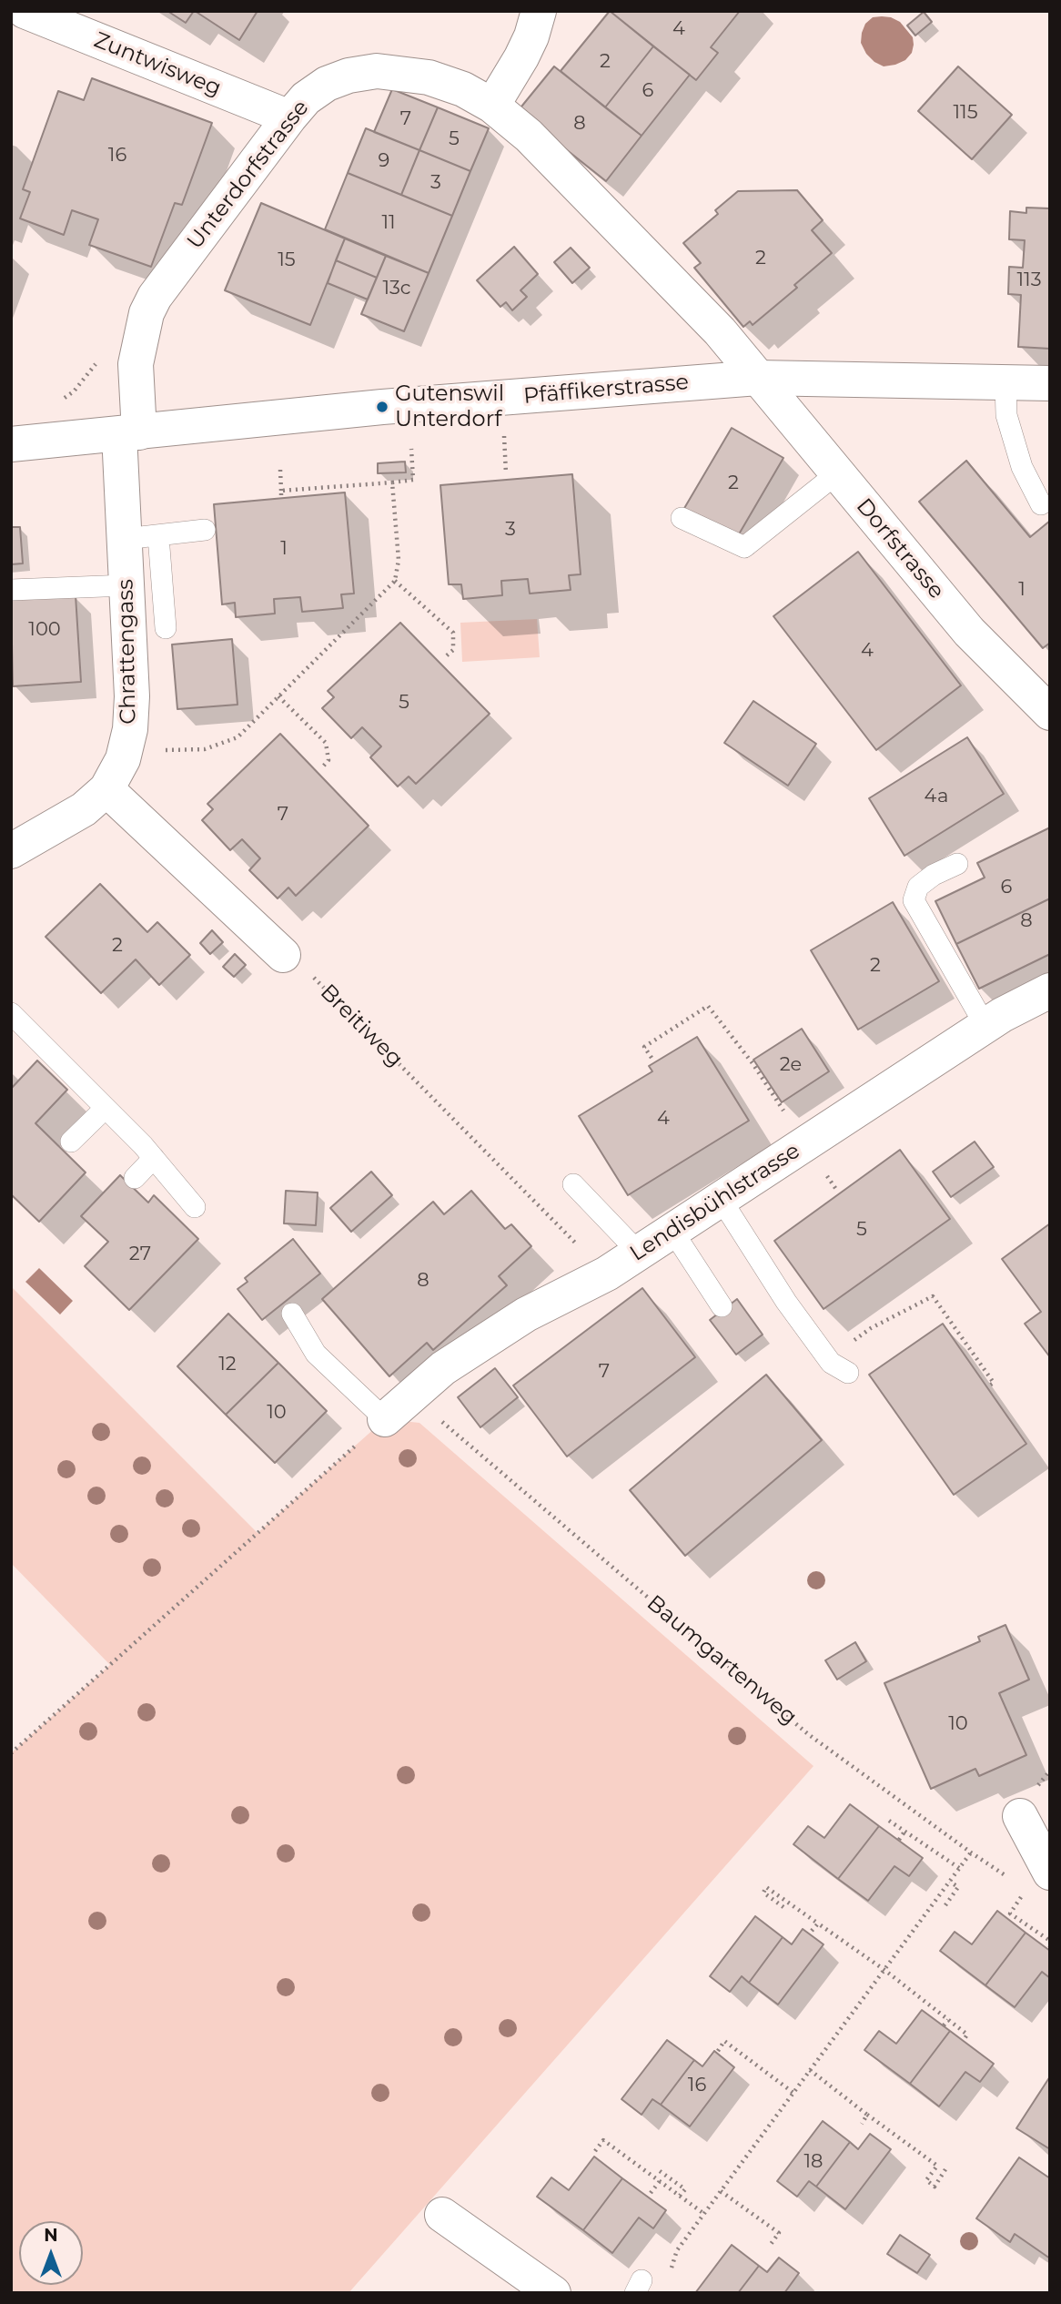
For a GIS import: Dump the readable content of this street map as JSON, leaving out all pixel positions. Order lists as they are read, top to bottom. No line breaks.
{"streets":{"street":["Zuntwisweg","Unterdorfstrasse","Pfäffikerstrasse","Dorfstrasse","Chrattengass","Lendisbühlstrasse"],"path":["Breitiweg","Baumgartenweg"]},"crossings":[["Zuntwisweg","Unterdorfstrasse"],["Unterdorfstrasse","Pfäffikerstrasse"],["Unterdorfstrasse","Dorfstrasse"],["Unterdorfstrasse","Chrattengass"],["Pfäffikerstrasse","Dorfstrasse"],["Pfäffikerstrasse","Chrattengass"],["Breitiweg","Lendisbühlstrasse"],["Lendisbühlstrasse","Baumgartenweg"]],"places":["Gutenswil Unterdorf"],"house_numbers":["4","2","6","115","7","8","5","16","9","3","11","2","15","113","13c","2","3","1","1","100","4","5","4a","7","6","8","2","2","2e","4","5","27","8","12","7","10","10","16","18"],"north":"top"}
